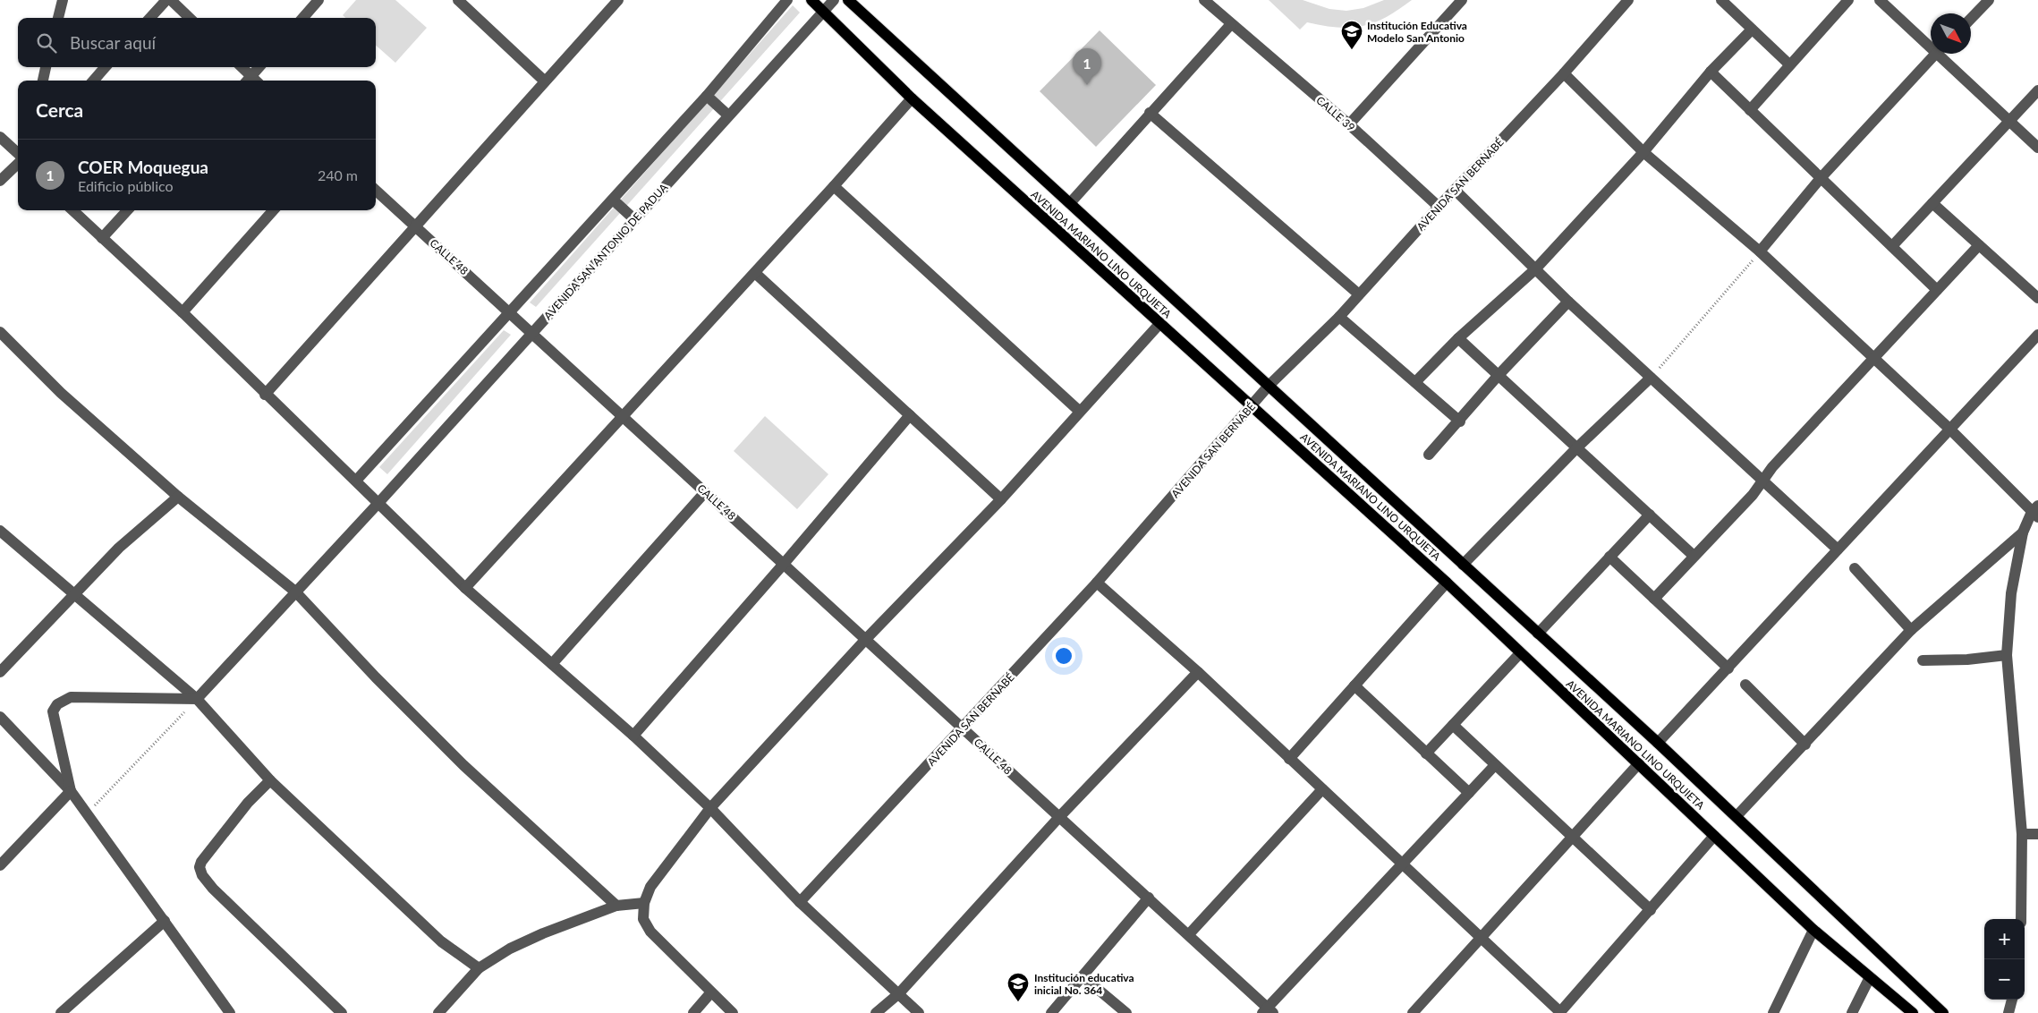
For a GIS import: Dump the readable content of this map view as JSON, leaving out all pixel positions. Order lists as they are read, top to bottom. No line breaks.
{"streets":{"main road":["AVENIDA MARIANO LINO URQUIETA"],"street":["CALLE 39","AVENIDA SAN BERNABÉ","AVENIDA SAN ANTONIO DE PADUA","CALLE 48"]},"crossings":[["CALLE 39","AVENIDA SAN BERNABÉ"],["AVENIDA SAN BERNABÉ","AVENIDA MARIANO LINO URQUIETA"],["AVENIDA SAN BERNABÉ","CALLE 48"],["AVENIDA SAN ANTONIO DE PADUA","AVENIDA MARIANO LINO URQUIETA"],["AVENIDA SAN ANTONIO DE PADUA","CALLE 48"]],"places":{"school or university":["Institución Educativa Modelo San Antonio","Institución educativa inicial No. 364"]},"north":"bottom right","page":{"search":"Buscar aquí","pins":"1","heading":"Cerca","list":[{"mark":"1","name":"COER Moquegua","note":"Edificio público","value":"240 m"}],"map_buttons":["+","−"]}}
